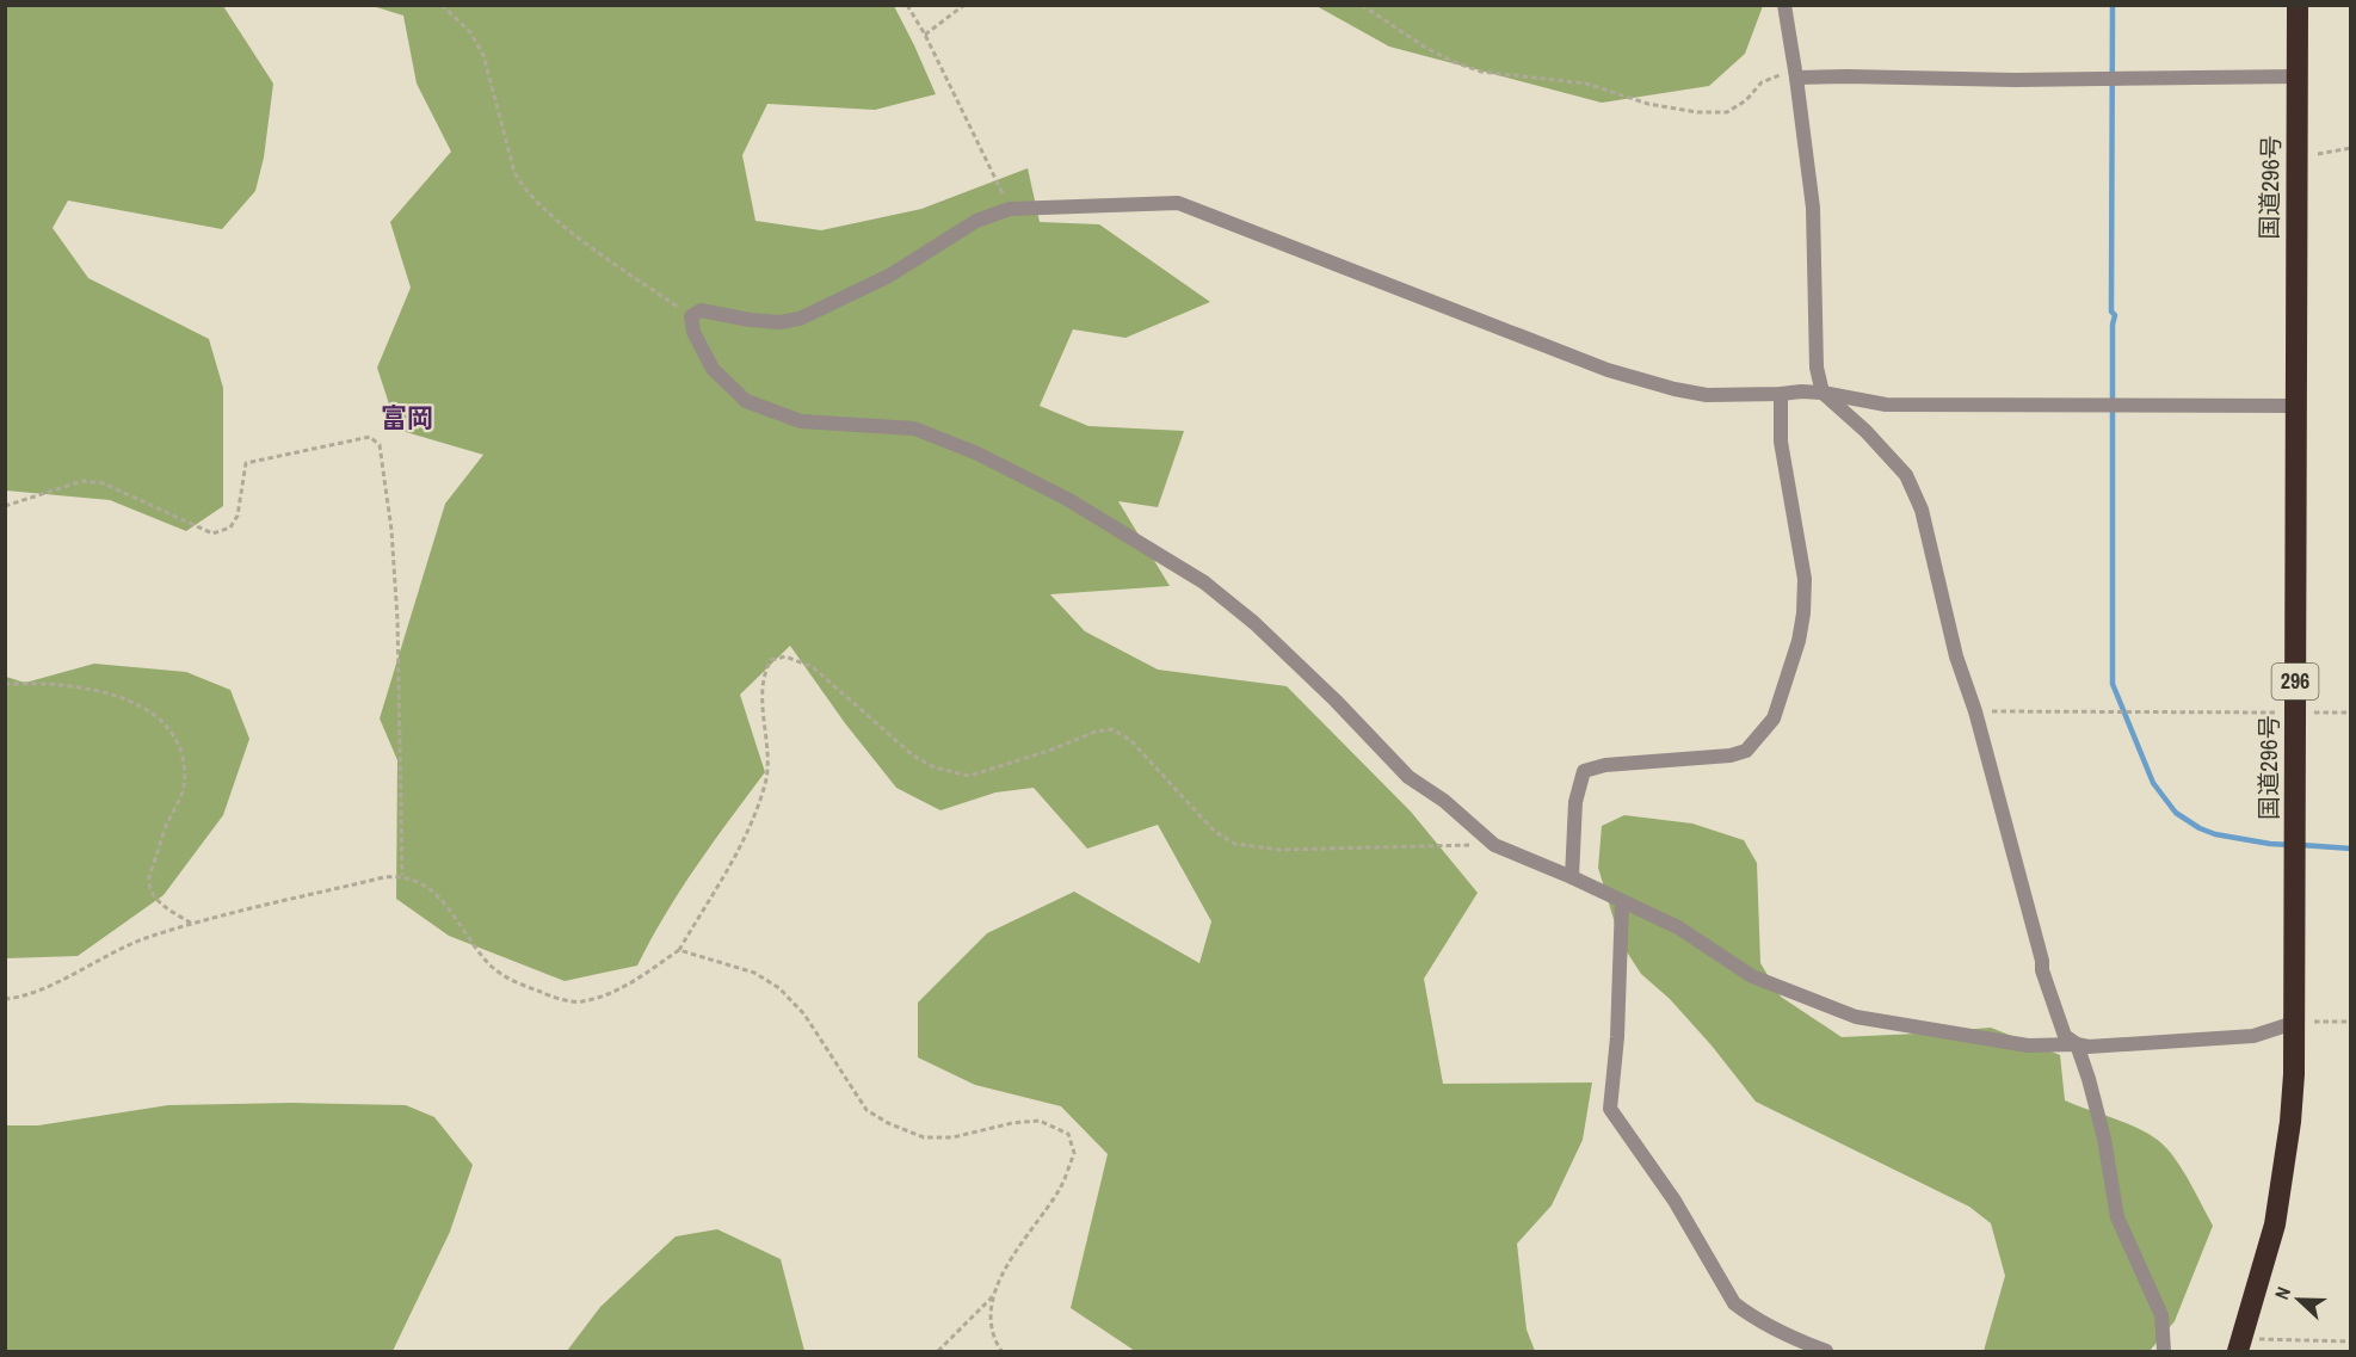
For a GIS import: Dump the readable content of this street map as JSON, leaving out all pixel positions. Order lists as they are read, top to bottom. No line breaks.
{"streets":{"highway":["国道296号","296"]},"districts":["富岡"],"north":"left"}
